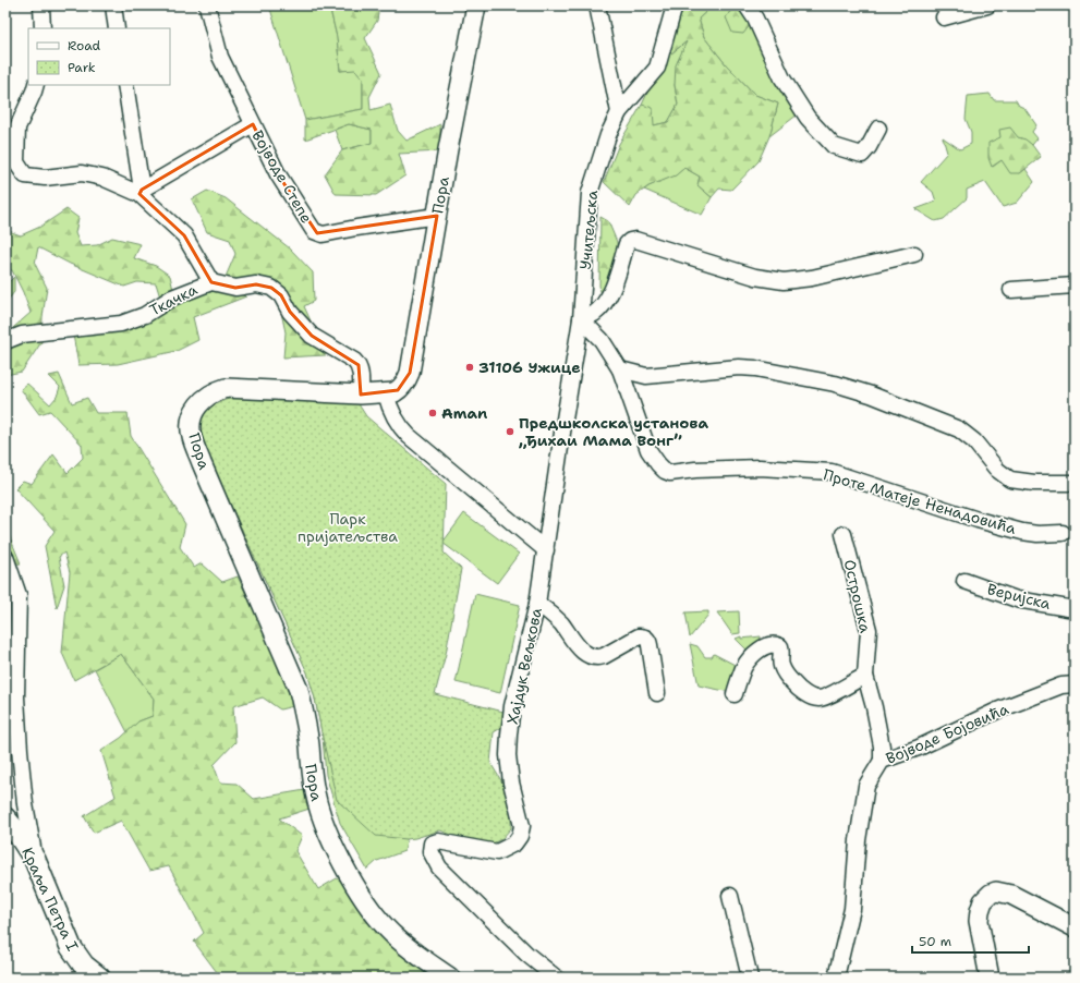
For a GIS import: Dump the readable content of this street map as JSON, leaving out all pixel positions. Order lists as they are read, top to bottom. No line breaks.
{"streets":{"main road":["Краља Петра I"],"street":["Војводе Степе","Пора","Учитељска","Ткачка","Проте Матеје Ненадовића","Острошка","Веријска","Хајдук Вељкова","Војводе Бојовића"]},"crossings":[["Војводе Степе","Пора"],["Пора","Ткачка"],["Учитељска","Проте Матеје Ненадовића"],["Учитељска","Хајдук Вељкова"],["Проте Матеје Ненадовића","Хајдук Вељкова"],["Острошка","Војводе Бојовића"]],"parks":["Парк пријатељства"],"places":["31106 Ужице","Aman","Предшколска установа „Ђихаи Мама Вонг”"],"legend":["Road","Park"],"scale_bar":"50 m"}
